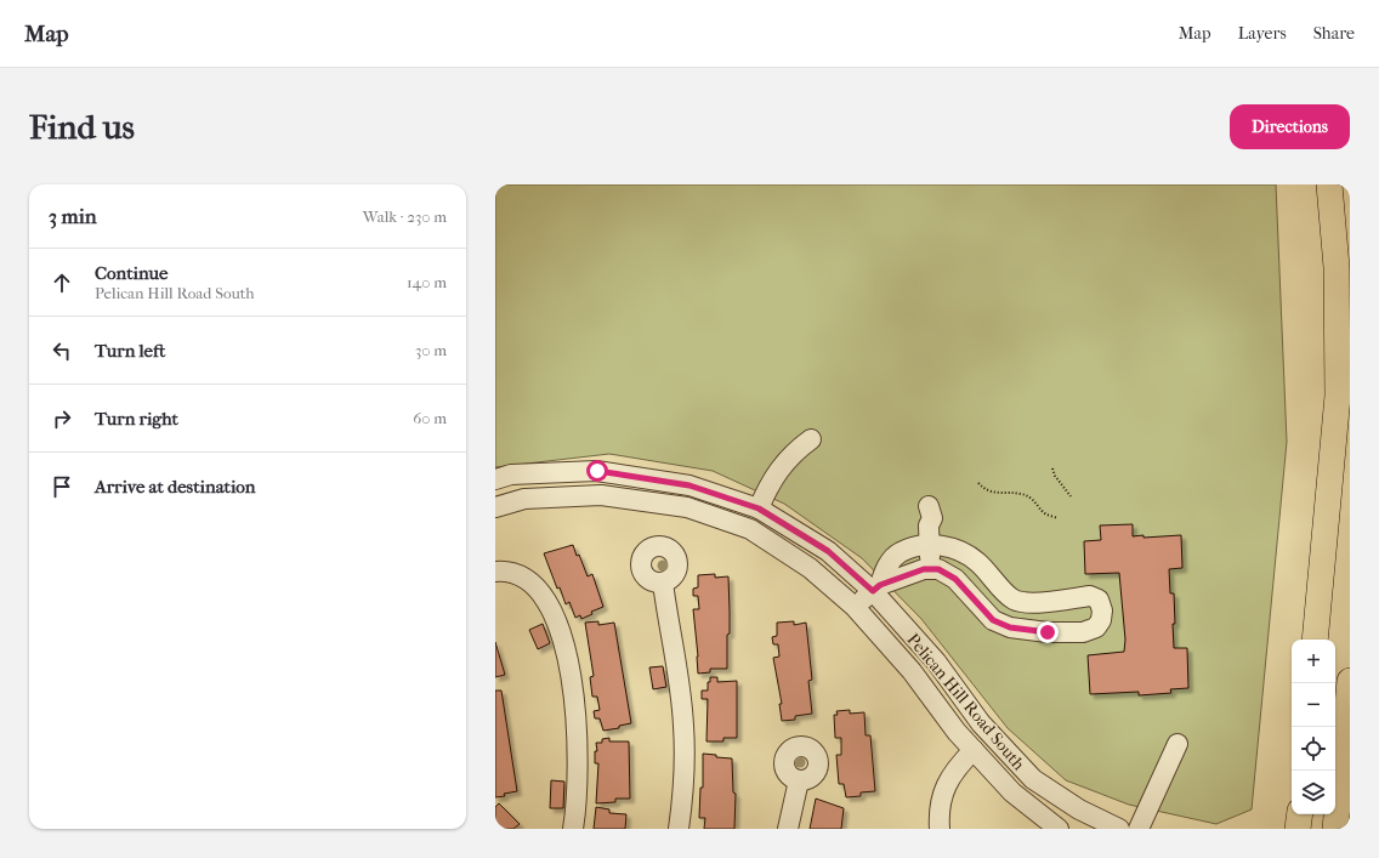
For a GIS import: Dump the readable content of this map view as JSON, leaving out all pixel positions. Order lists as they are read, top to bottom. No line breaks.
{"streets":{"street":["Pelican Hill Road South"]},"page":{"header":"Map","nav":["Map","Layers","Share"],"buttons":"Directions","title":"Find us","heading":["3 min","Walk · 230 m"],"list":[["Continue","Pelican Hill Road South","140 m"],["Turn left","30 m"],["Turn right","60 m"],"Arrive at destination"],"map_buttons":["+","−"]}}
